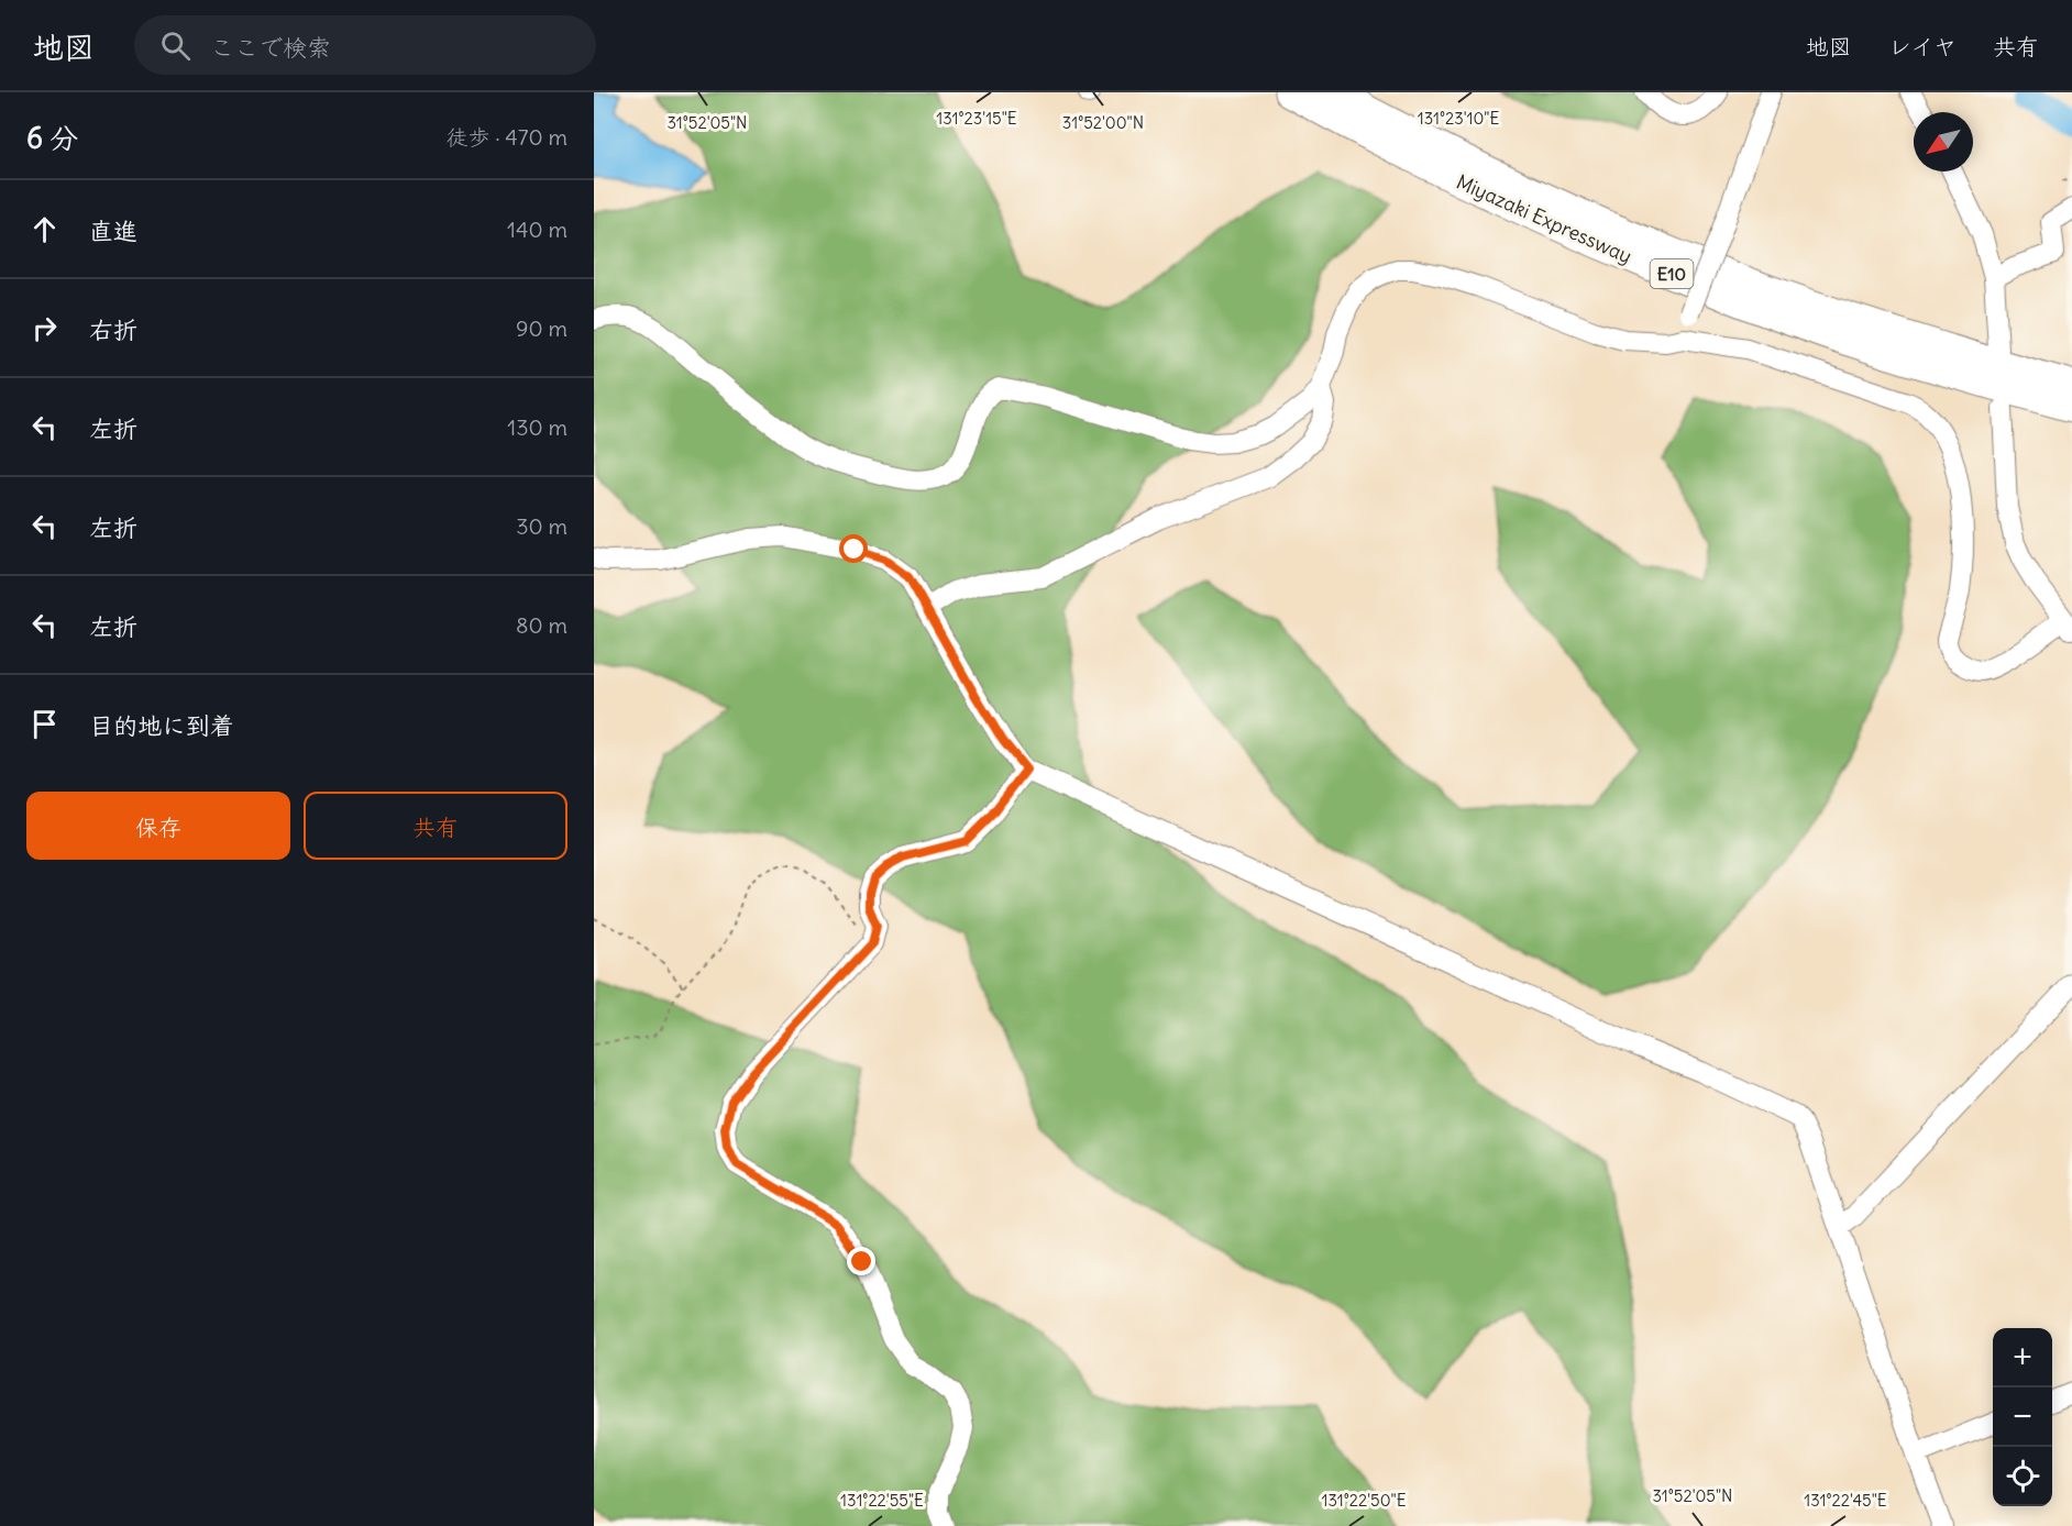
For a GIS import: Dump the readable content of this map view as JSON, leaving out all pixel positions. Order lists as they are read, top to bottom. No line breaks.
{"streets":{"highway":["Miyazaki Expressway","E10"]},"north":"bottom left","page":{"header":"地図","search":"ここで検索","nav":["地図","レイヤ","共有"],"heading":["6 分","徒歩 · 470 m"],"list":[["直進","140 m"],["右折","90 m"],["左折","130 m"],["左折","30 m"],["左折","80 m"],"目的地に到着"],"buttons":["保存","共有"],"map_buttons":["+","−"]},"coordinates":["131°23'15\"E","131°23'10\"E","31°52'05\"N","31°52'00\"N","131°22'55\"E","131°22'50\"E","131°22'45\"E"]}
